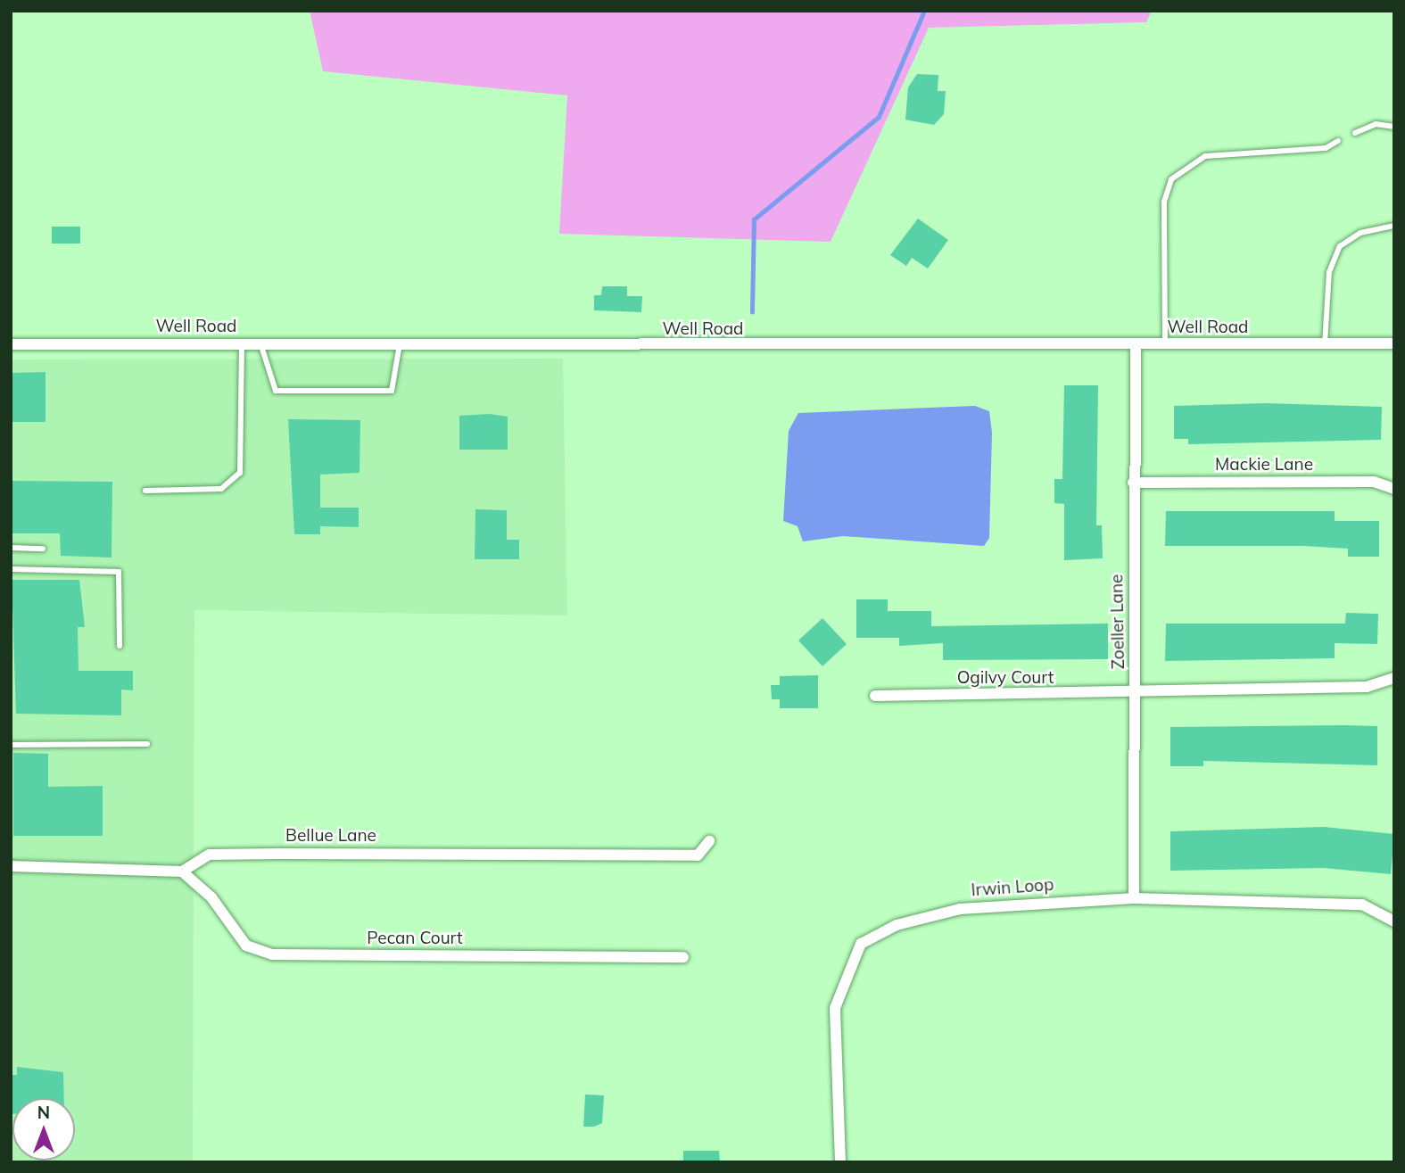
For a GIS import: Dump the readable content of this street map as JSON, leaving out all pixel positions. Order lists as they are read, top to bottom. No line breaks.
{"streets":{"street":["Well Road","Mackie Lane","Zoeller Lane","Ogilvy Court","Bellue Lane","Irwin Loop","Pecan Court"]},"crossings":[["Well Road","Zoeller Lane"],["Mackie Lane","Zoeller Lane"],["Zoeller Lane","Ogilvy Court"],["Zoeller Lane","Irwin Loop"],["Bellue Lane","Pecan Court"]],"north":"top"}
